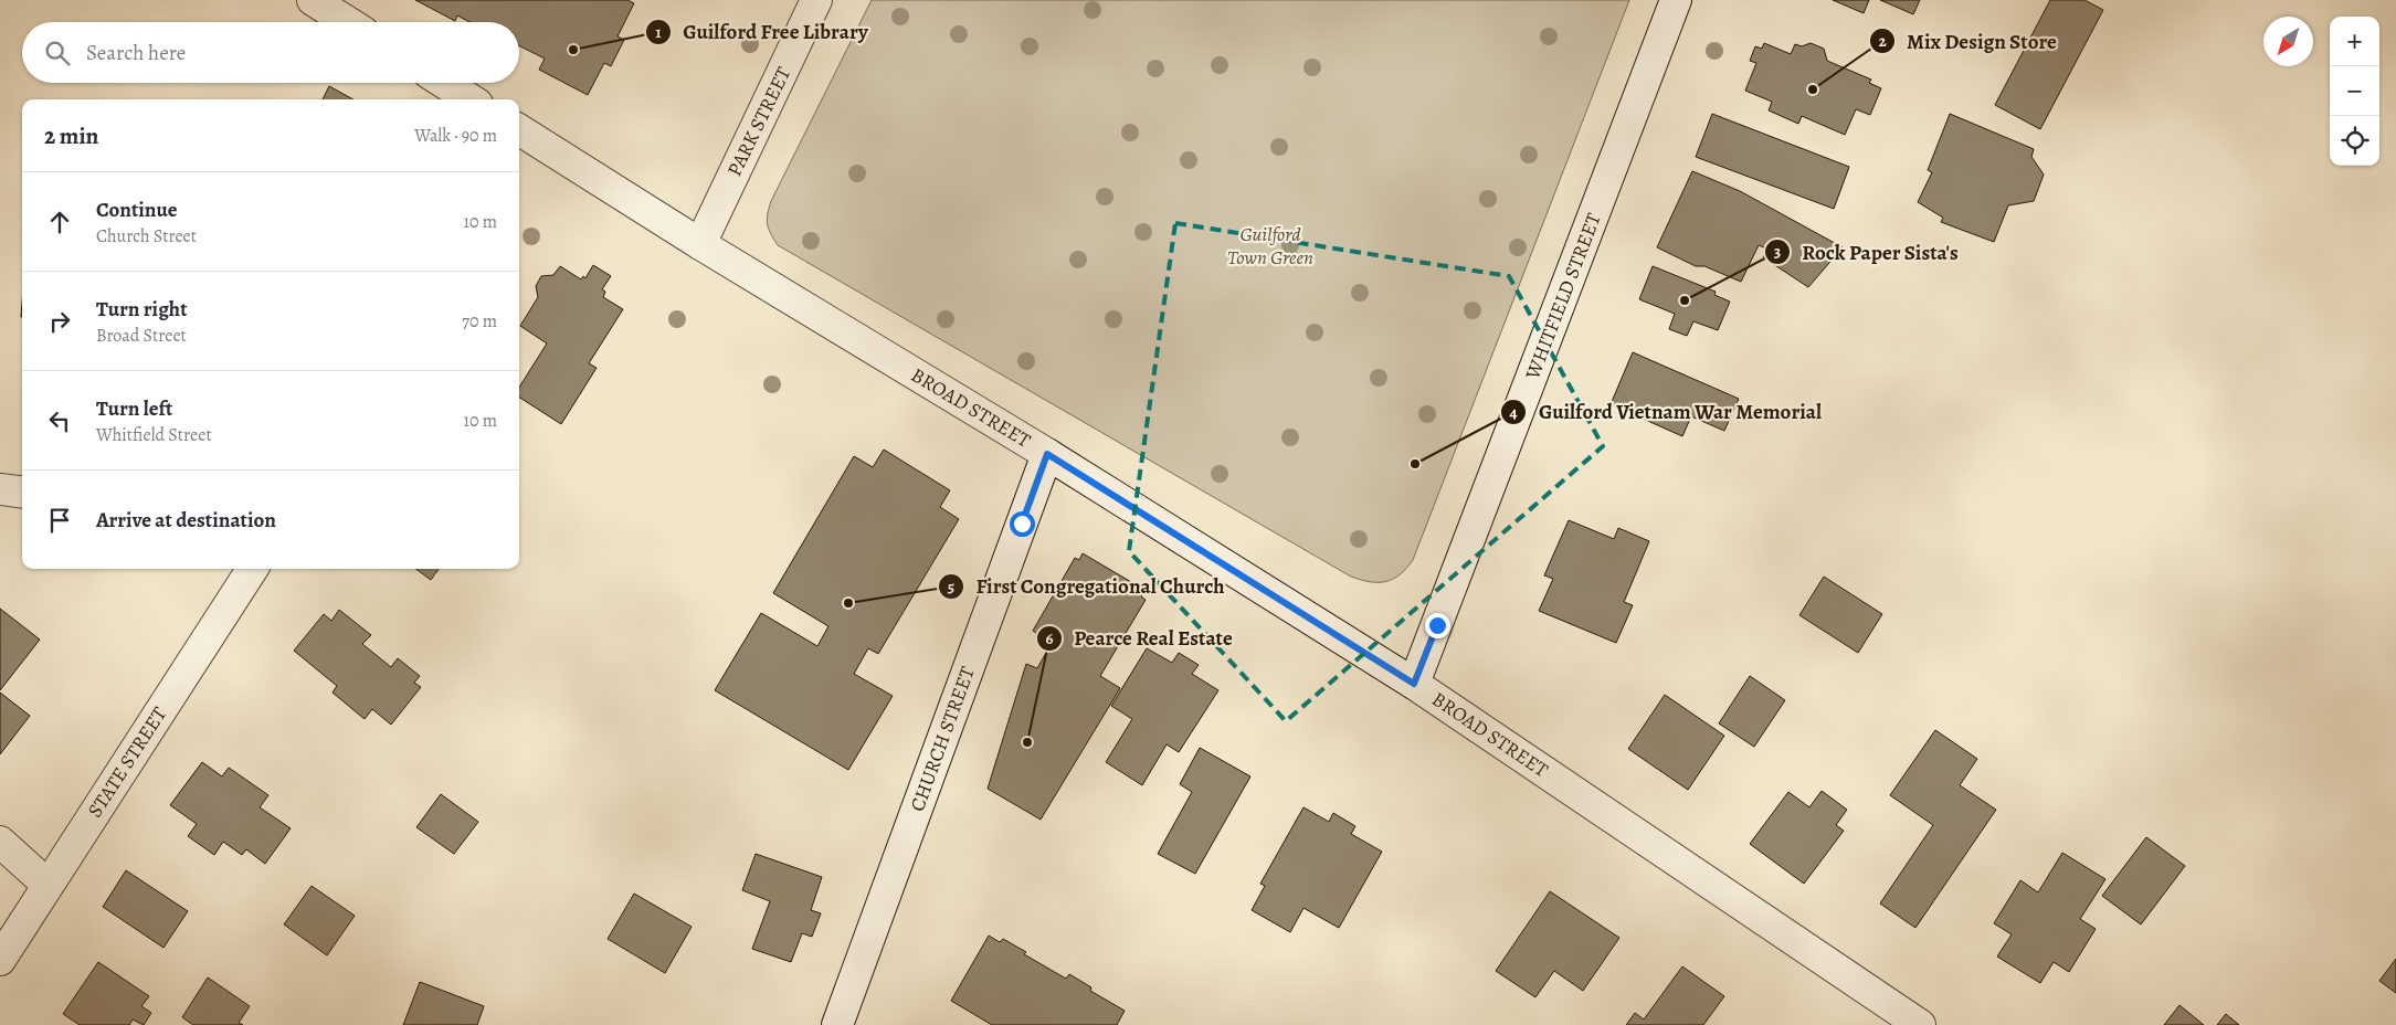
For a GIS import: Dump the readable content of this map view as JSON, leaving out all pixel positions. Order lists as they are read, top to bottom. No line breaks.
{"streets":{"street":["PARK STREET","WHITFIELD STREET","BROAD STREET","CHURCH STREET","STATE STREET"]},"crossings":[["PARK STREET","BROAD STREET"],["WHITFIELD STREET","BROAD STREET"],["BROAD STREET","CHURCH STREET"]],"parks":["Guilford Town Green"],"places":["Guilford Free Library","Mix Design Store","Rock Paper Sista's","Guilford Vietnam War Memorial","First Congregational Church","Pearce Real Estate"],"north":"bottom left","page":{"map_buttons":["+","−"],"search":"Search here","heading":["2 min","Walk · 90 m"],"list":[["Continue","Church Street","10 m"],["Turn right","Broad Street","70 m"],["Turn left","Whitfield Street","10 m"],"Arrive at destination"]}}
